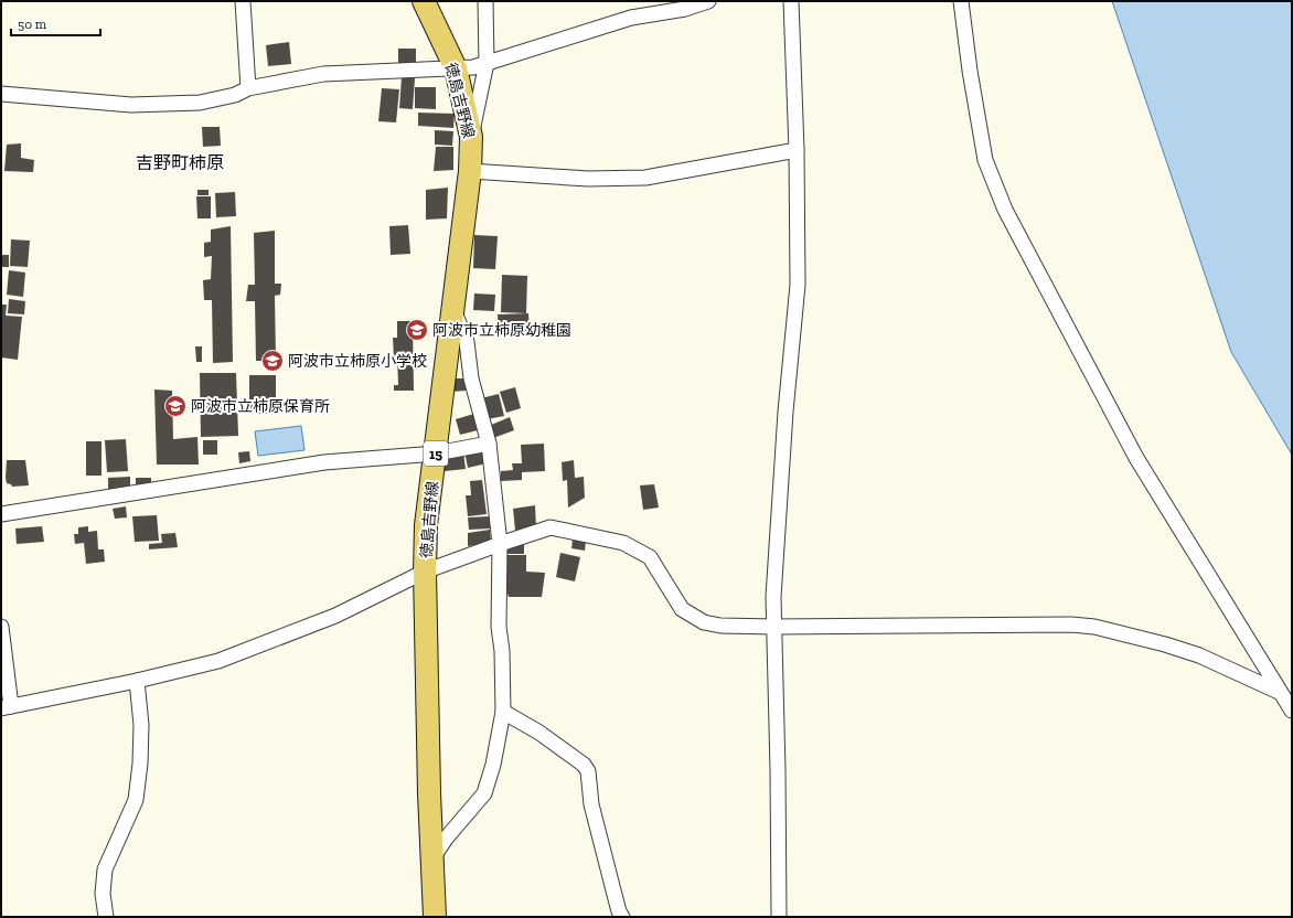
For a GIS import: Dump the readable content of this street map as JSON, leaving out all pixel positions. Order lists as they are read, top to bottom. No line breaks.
{"streets":{"main road":["徳島吉野線","15"]},"districts":["吉野町柿原"],"places":{"school or university":["阿波市立柿原幼稚園","阿波市立柿原小学校","阿波市立柿原保育所"]},"scale_bar":"50 m"}
